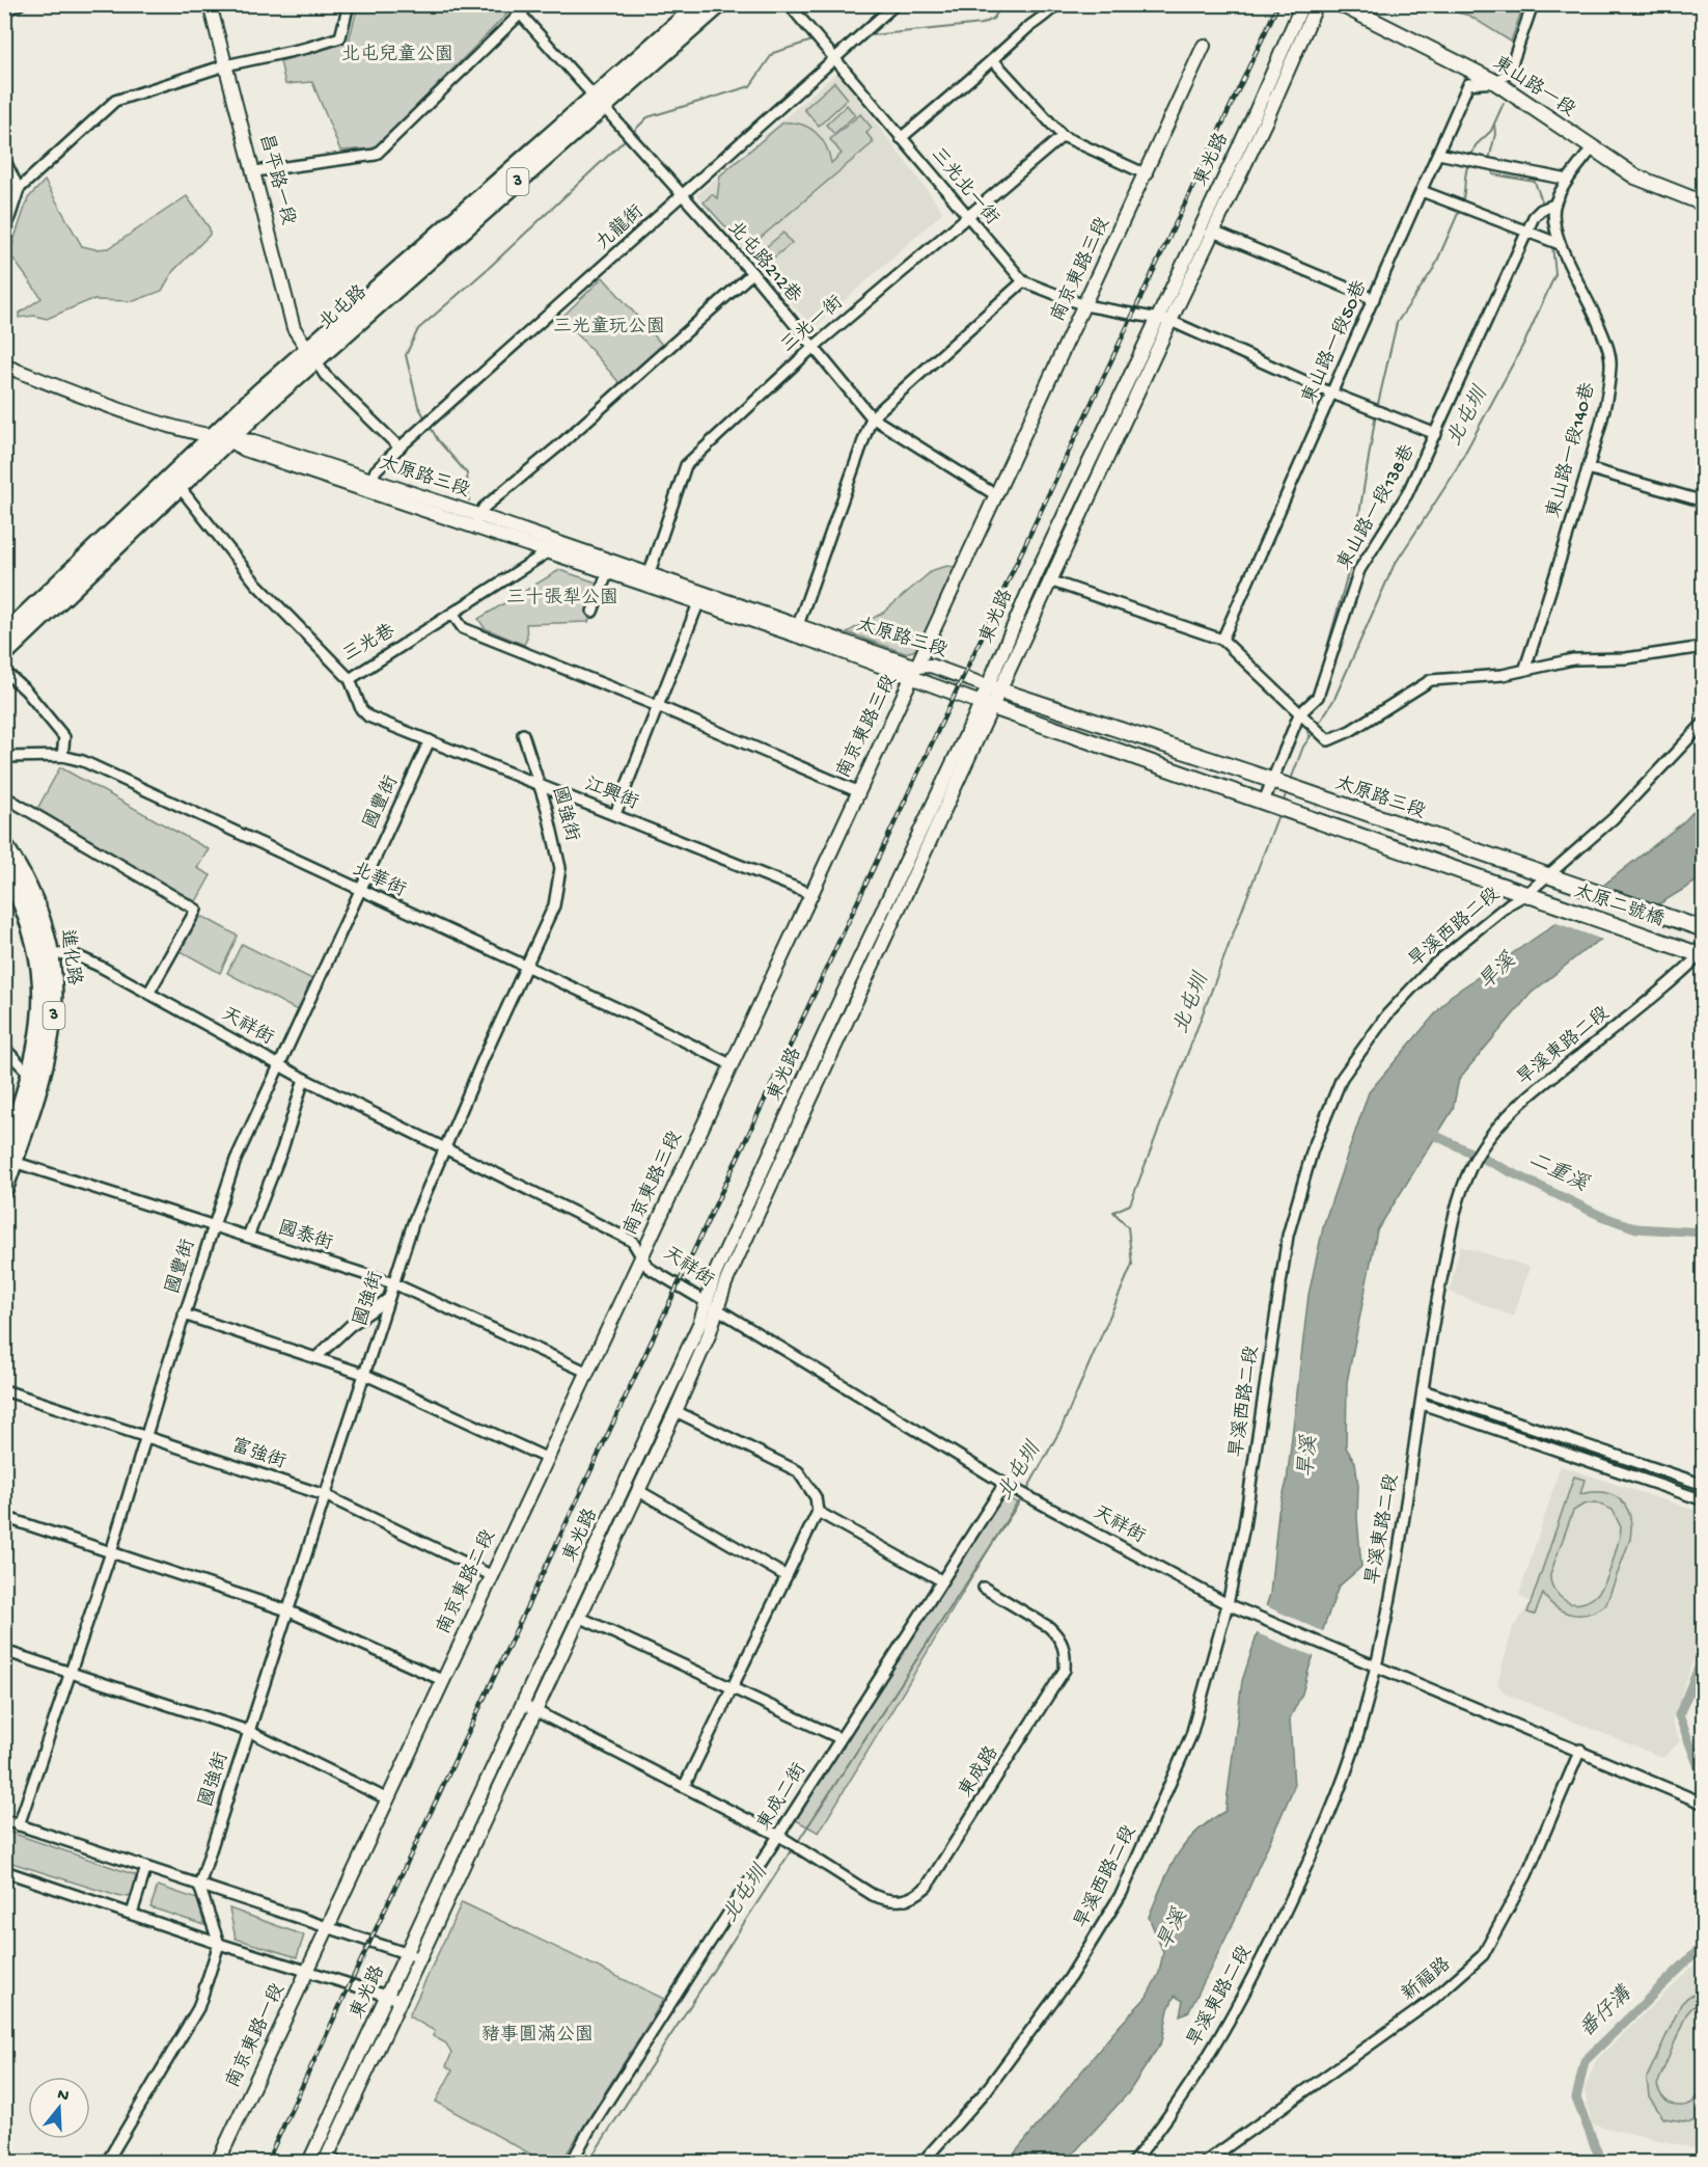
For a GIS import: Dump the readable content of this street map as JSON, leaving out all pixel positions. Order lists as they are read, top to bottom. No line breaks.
{"streets":{"main road":["東山路一段","3","北屯路","太原路三段","太原二號橋","進化路"],"street":["東光路","昌平路一段","三光北一街","九龍街","北屯路212巷","南京東路三段","三光一街","東山路一段50巷","東山路一段140巷","東山路一段138巷","三光巷","江興街","國豐街","國強街","北華街","旱溪西路二段","天祥街","旱溪東路二段","國泰街","富強街","南京東路二段","東成路","東成二街","新福路","南京東路一段"]},"crossings":[["東山路一段","東山路一段50巷"],["東光路","三光北一街"],["東光路","太原路三段"],["東光路","天祥街"],["昌平路一段","北屯路"],["三光北一街","九龍街"],["三光北一街","南京東路三段"],["三光北一街","三光一街"],["三光北一街","東山路一段50巷"],["三光北一街","東山路一段138巷"],["九龍街","北屯路212巷"],["九龍街","太原路三段"],["北屯路212巷","南京東路三段"],["北屯路212巷","北屯路"],["北屯路212巷","三光一街"],["南京東路三段","太原路三段"],["南京東路三段","江興街"],["南京東路三段","北華街"],["南京東路三段","天祥街"],["南京東路三段","南京東路二段"],["北屯路","太原路三段"],["北屯路","三光巷"],["三光一街","太原路三段"],["東山路一段140巷","東山路一段138巷"],["太原路三段","東山路一段138巷"],["太原路三段","三光巷"],["太原路三段","太原二號橋"],["太原路三段","旱溪西路二段"],["三光巷","江興街"],["江興街","國豐街"],["江興街","國強街"],["國豐街","北華街"],["國豐街","天祥街"],["國豐街","國泰街"],["國豐街","富強街"],["國強街","北華街"],["國強街","天祥街"],["國強街","國泰街"],["國強街","富強街"],["太原二號橋","旱溪西路二段"],["太原二號橋","旱溪東路二段"],["旱溪西路二段","天祥街"],["進化路","天祥街"],["進化路","國泰街"],["天祥街","旱溪東路二段"],["天祥街","南京東路二段"],["天祥街","東成二街"],["天祥街","新福路"],["國泰街","南京東路二段"],["富強街","南京東路二段"],["南京東路二段","南京東路一段"],["東成路","東成二街"]],"water":["北屯圳","旱溪","二重溪","番仔溝"],"parks":["北屯兒童公園","三光童玩公園","三十張犁公園","豬事圓滿公園"],"north":"top"}
